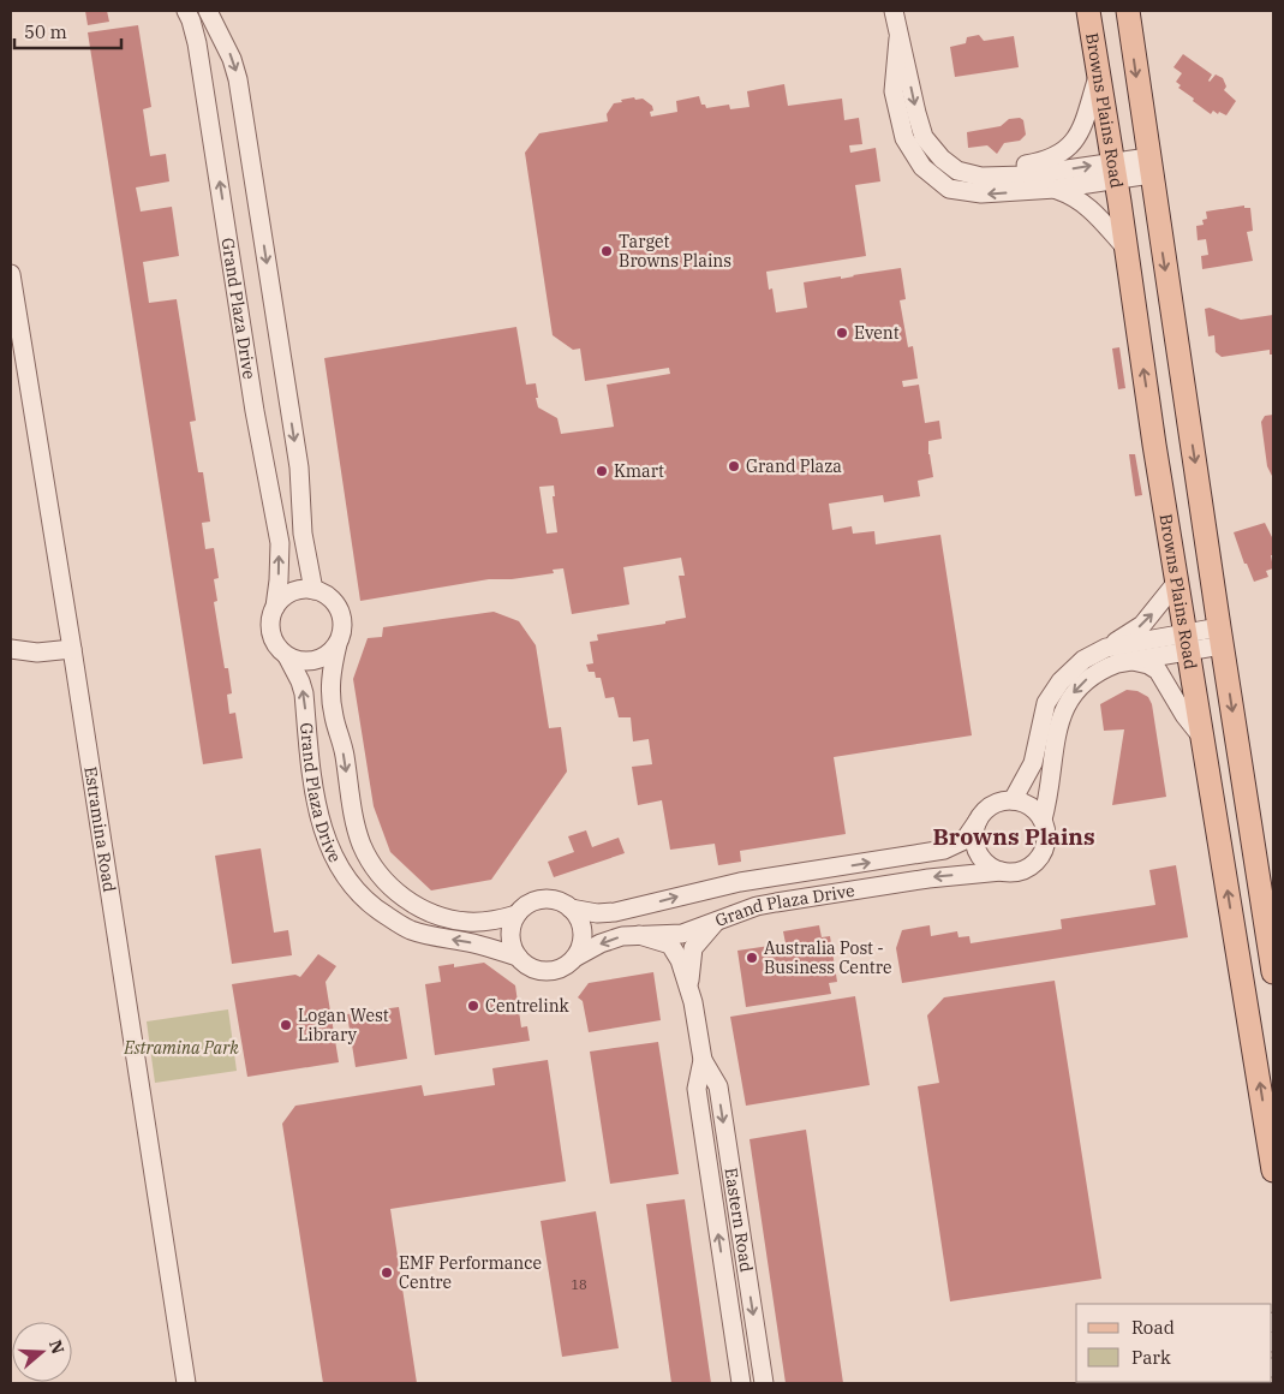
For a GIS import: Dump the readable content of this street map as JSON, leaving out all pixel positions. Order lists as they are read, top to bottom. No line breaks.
{"streets":{"main road":["Browns Plains Road"],"street":["Grand Plaza Drive","Estramina Road","Eastern Road"]},"crossings":[["Grand Plaza Drive","Eastern Road"]],"districts":["Browns Plains"],"parks":["Estramina Park"],"places":["Target Browns Plains","Event","Grand Plaza","Kmart","Australia Post - Business Centre","Centrelink","Logan West Library","EMF Performance Centre"],"house_numbers":["18"],"legend":["Road","Park"],"scale_bar":"50 m","north":"right"}
